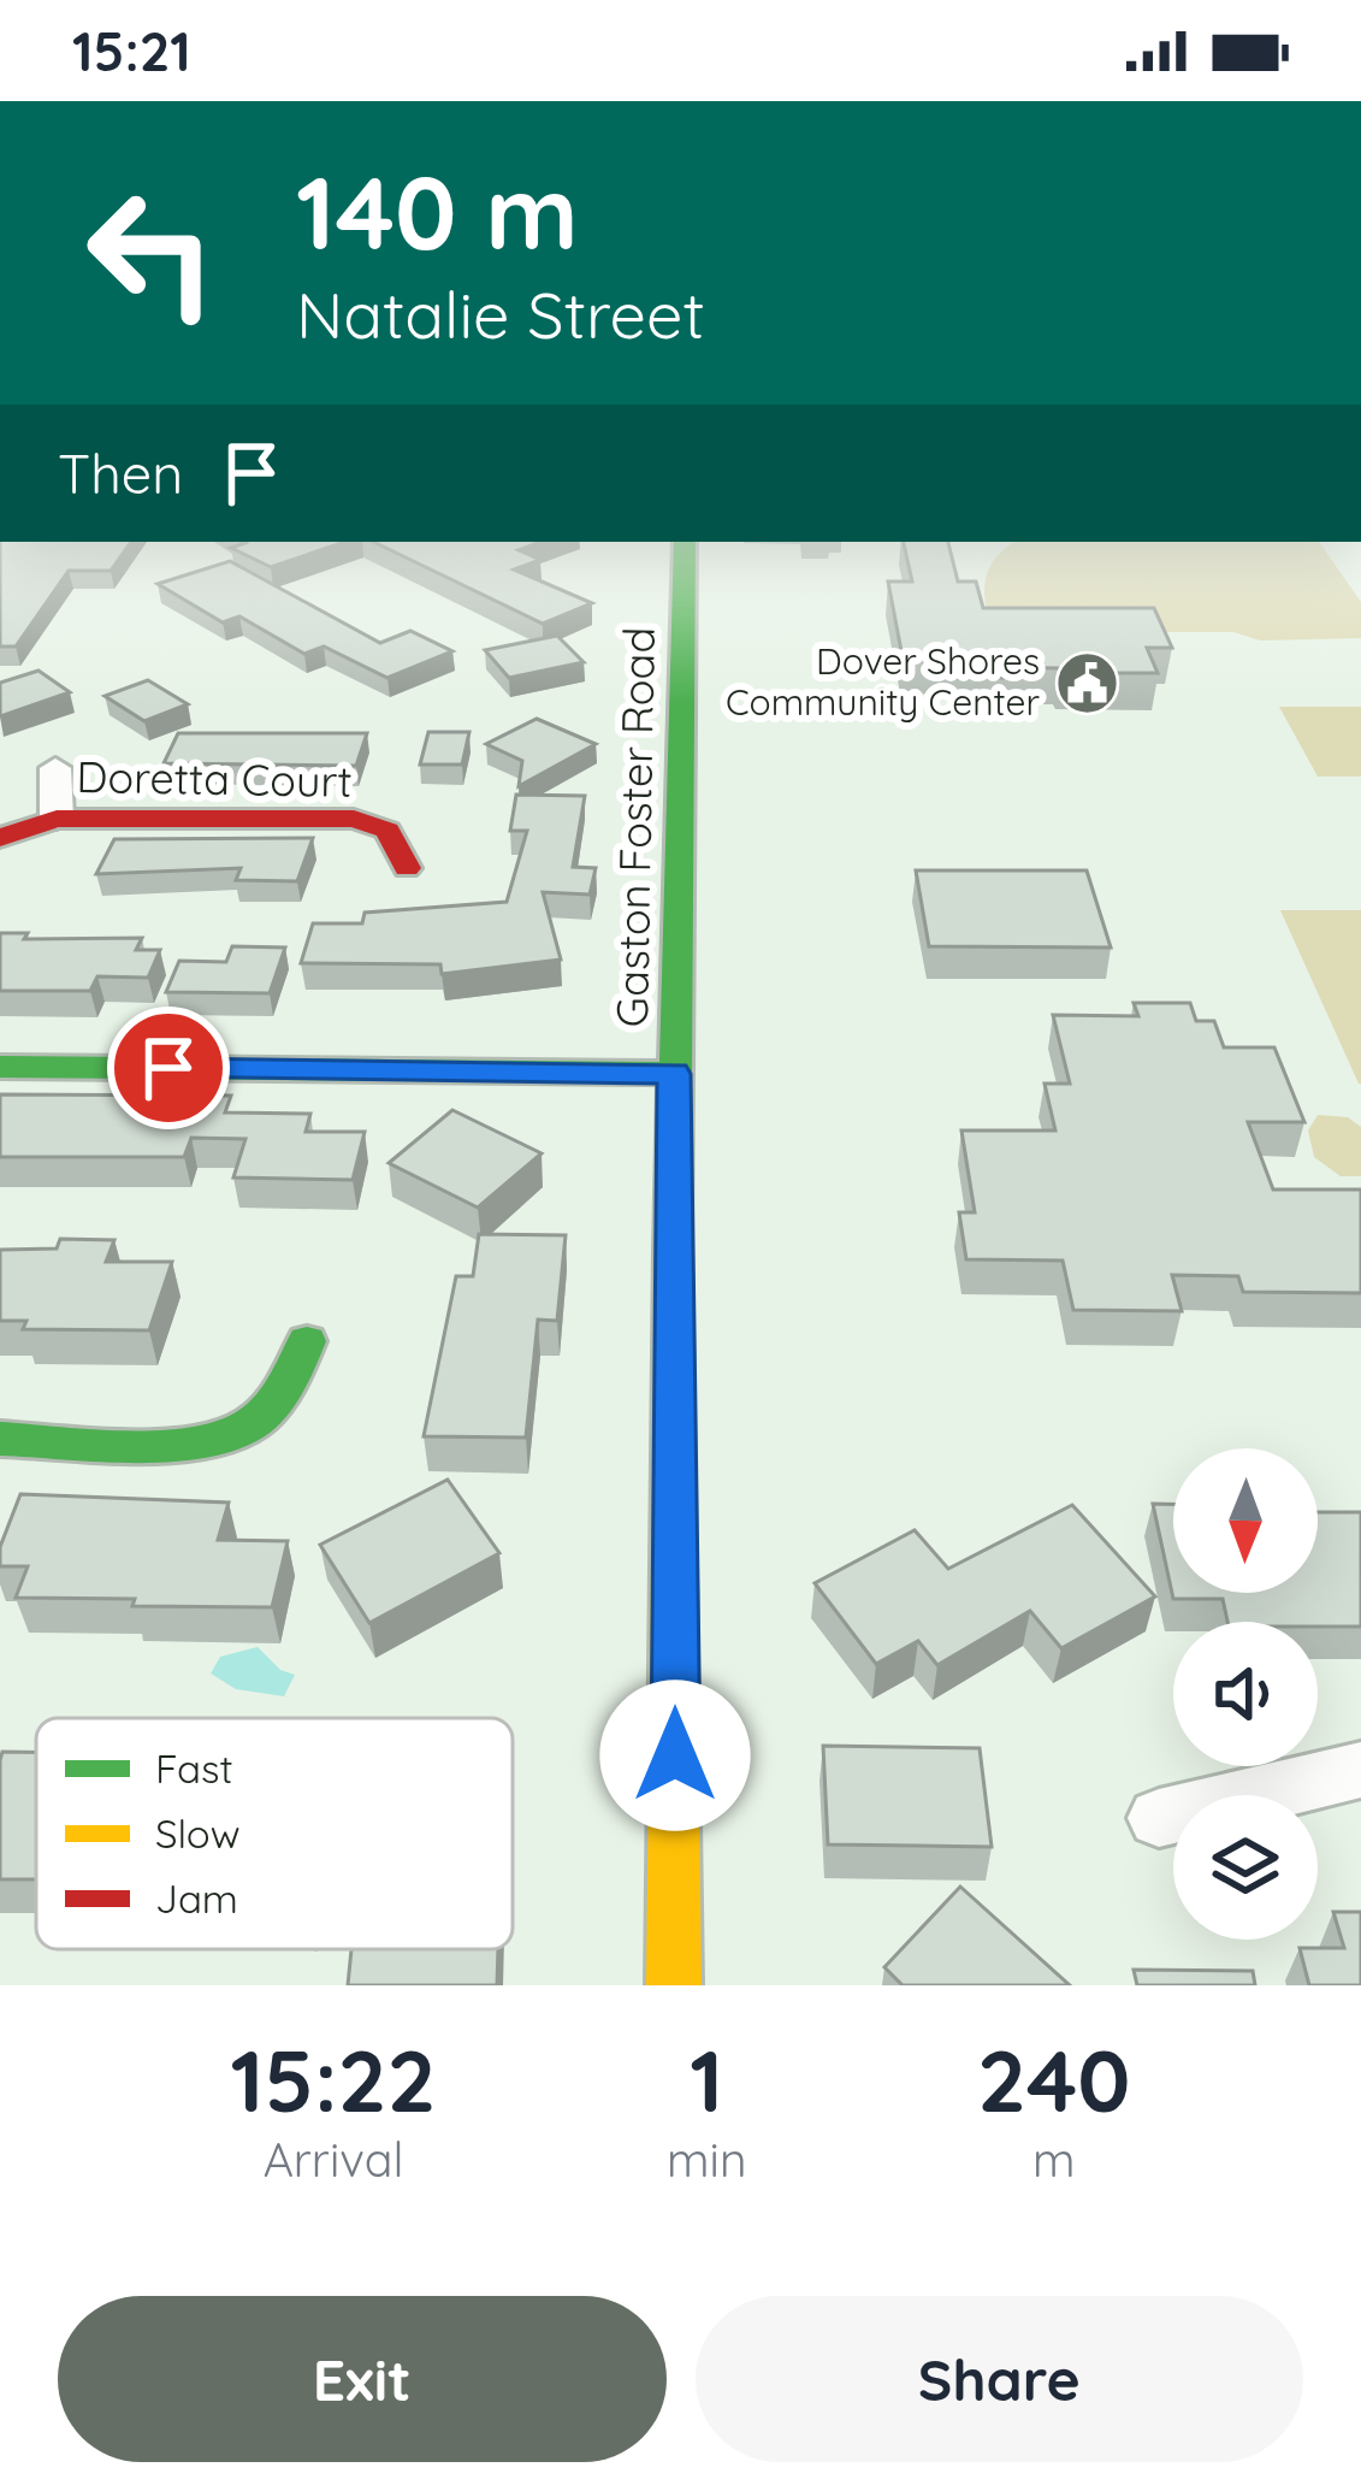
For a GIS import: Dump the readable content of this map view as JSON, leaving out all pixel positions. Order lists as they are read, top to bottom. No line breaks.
{"streets":{"street":["Doretta Court","Gaston Foster Road"]},"places":{"public building":["Dover Shores Community Center"]},"legend":["Fast","Slow","Jam"],"north":"bottom","page":{"status":"15:21","turn":["140 m","Natalie Street"],"then":"Then","eta":["15:22","Arrival","1","min","240","m"],"buttons":["Exit","Share"]}}
